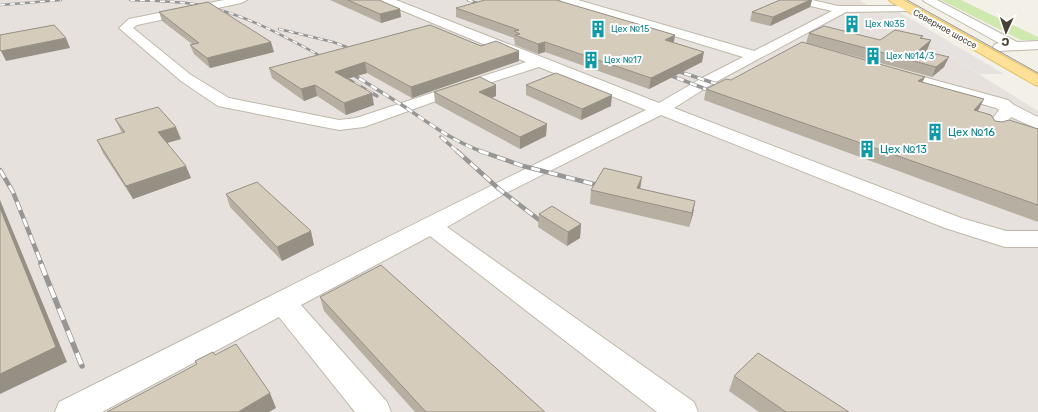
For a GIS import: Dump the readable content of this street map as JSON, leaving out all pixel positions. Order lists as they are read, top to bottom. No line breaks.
{"streets":{"main road":["Северное шоссе"]},"places":{"building":["Цех №35","Цех №15","Цех №14/3","Цех №17","Цех №16","Цех №13"]},"north":"bottom"}
